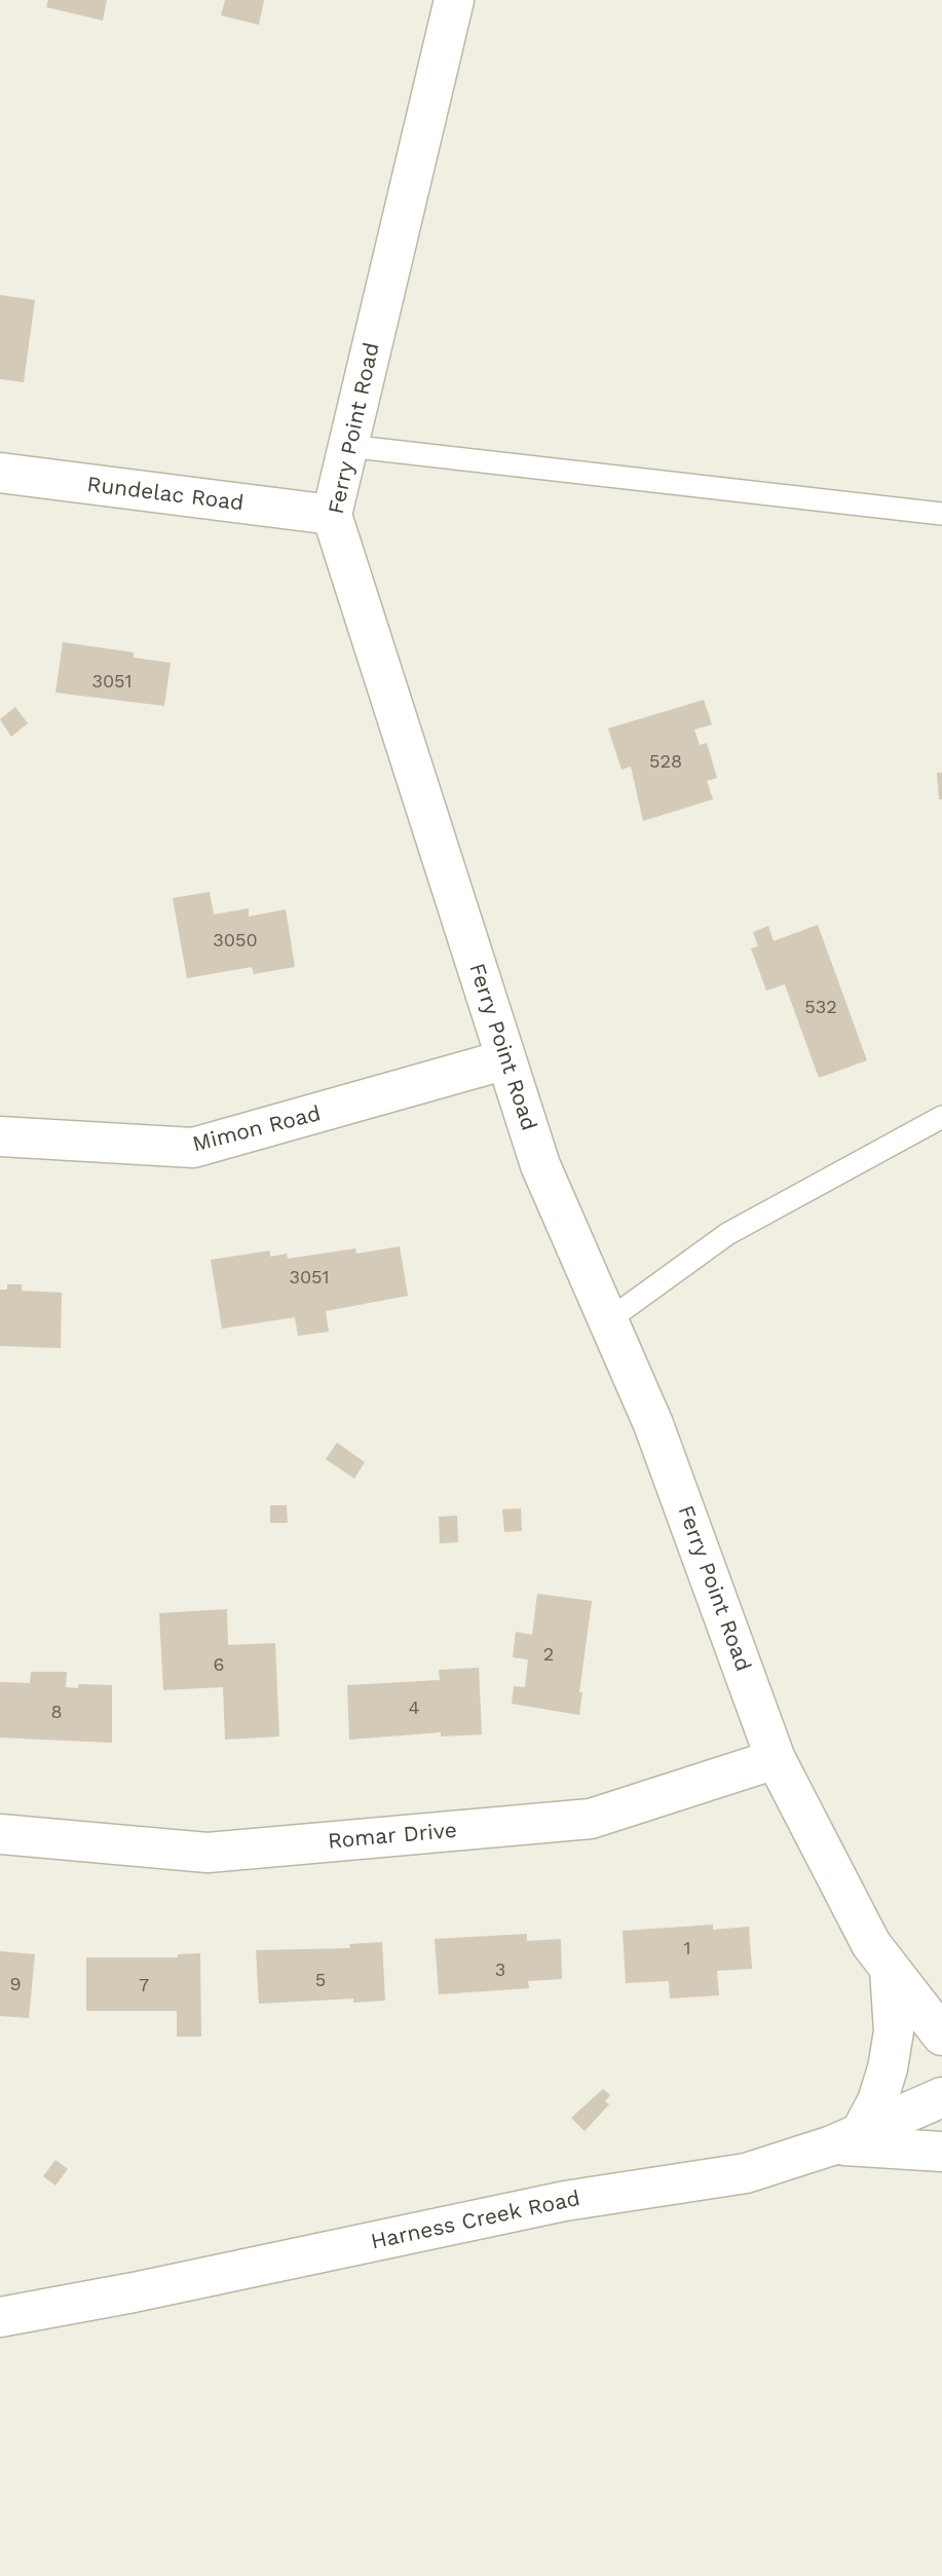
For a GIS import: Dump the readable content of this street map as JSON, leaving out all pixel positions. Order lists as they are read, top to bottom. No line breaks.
{"streets":{"street":["Ferry Point Road","Rundelac Road","Mimon Road","Romar Drive","Harness Creek Road"]},"crossings":[["Ferry Point Road","Rundelac Road"],["Ferry Point Road","Mimon Road"],["Ferry Point Road","Romar Drive"]],"house_numbers":["3051","528","3050","532","3051","2","6","4","8","1","3","5","9","7"]}
